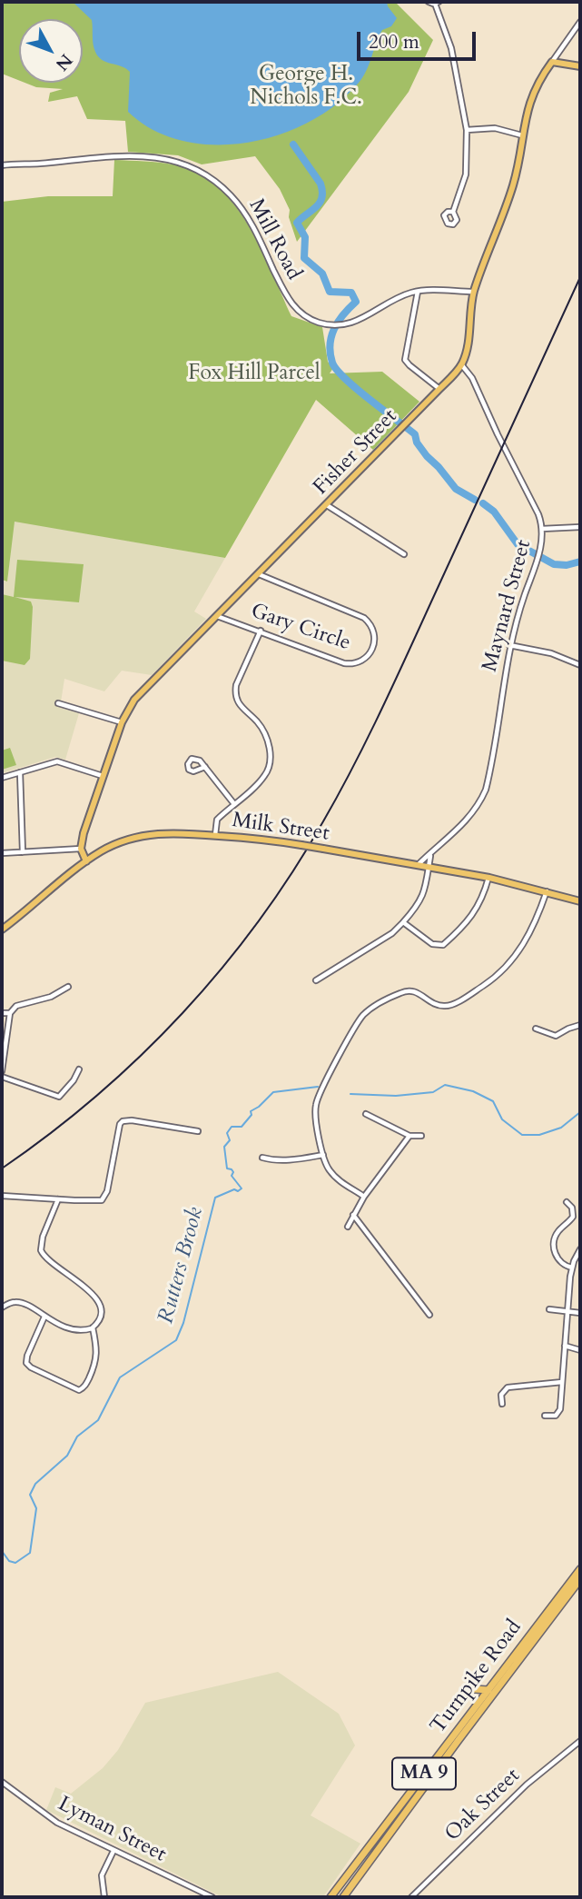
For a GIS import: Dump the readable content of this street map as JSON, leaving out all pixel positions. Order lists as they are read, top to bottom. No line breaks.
{"streets":{"highway":["Turnpike Road","MA 9"],"main road":["Fisher Street","Milk Street"],"street":["Mill Road","Maynard Street","Gary Circle","Oak Street","Lyman Street"]},"crossings":[["Mill Road","Fisher Street"],["Fisher Street","Maynard Street"],["Fisher Street","Gary Circle"],["Maynard Street","Milk Street"]],"water":["Rutters Brook"],"parks":["George H. Nichols F.C.","Fox Hill Parcel"],"scale_bar":"200 m","north":"bottom right"}
